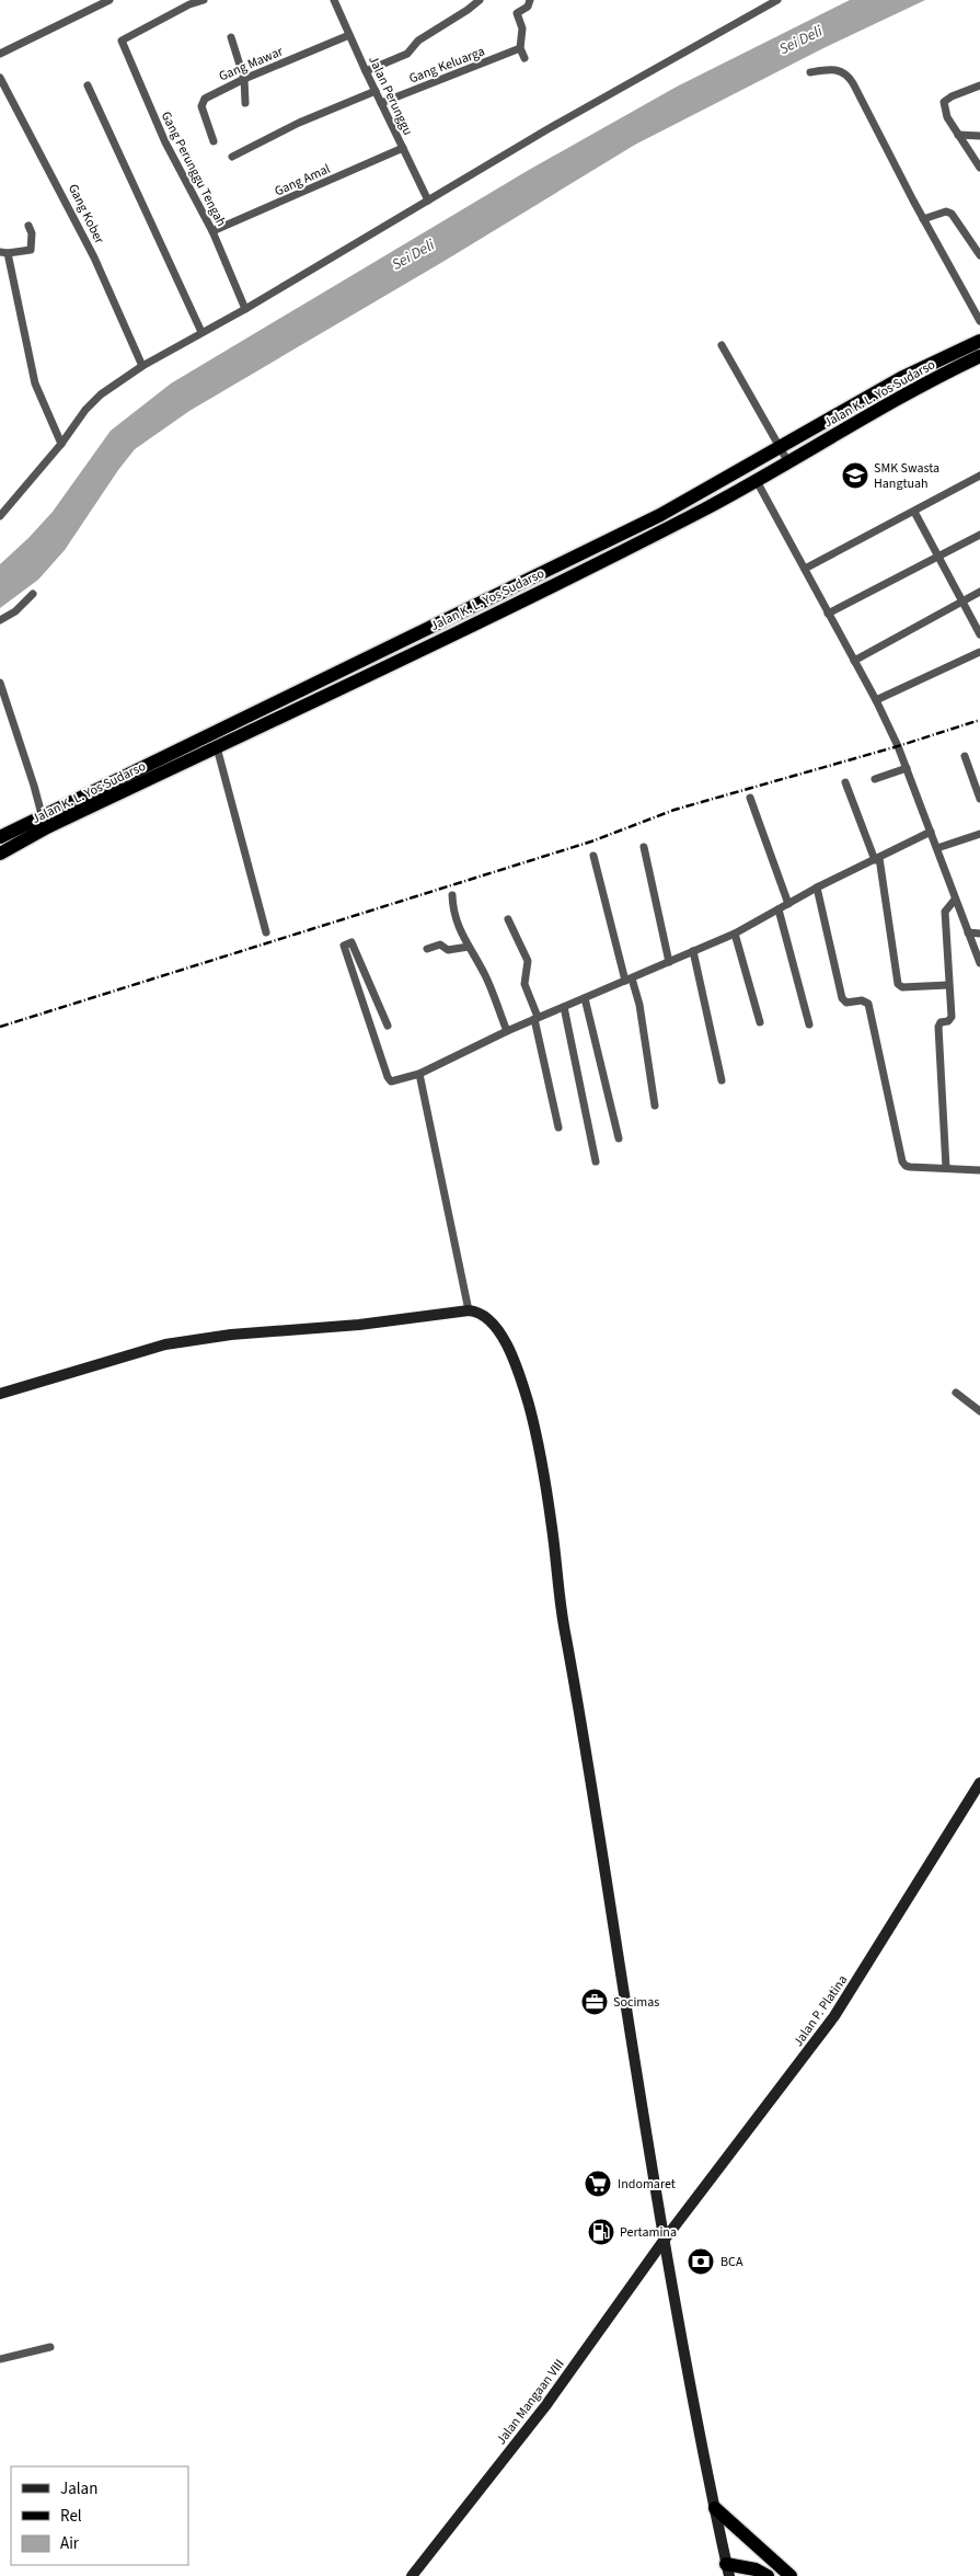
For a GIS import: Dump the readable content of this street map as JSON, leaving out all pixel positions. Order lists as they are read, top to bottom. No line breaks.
{"streets":{"highway":["Jalan K. L. Yos Sudarso"],"street":["Gang Mawar","Gang Keluarga","Jalan Perunggu","Gang Perunggu Tengah","Gang Amal","Gang Kober","Jalan P. Platina","Jalan Mangaan VIII"]},"crossings":[["Gang Mawar","Jalan Perunggu"],["Gang Keluarga","Jalan Perunggu"],["Jalan Perunggu","Gang Amal"],["Gang Perunggu Tengah","Gang Amal"],["Jalan P. Platina","Jalan Mangaan VIII"]],"water":["Sei Deli"],"places":{"school or university":["SMK Swasta Hangtuah"],"office":["Socimas"],"supermarket":["Indomaret"],"fuel station":["Pertamina"],"bank":["BCA"]},"legend":["Jalan","Rel","Air"]}
